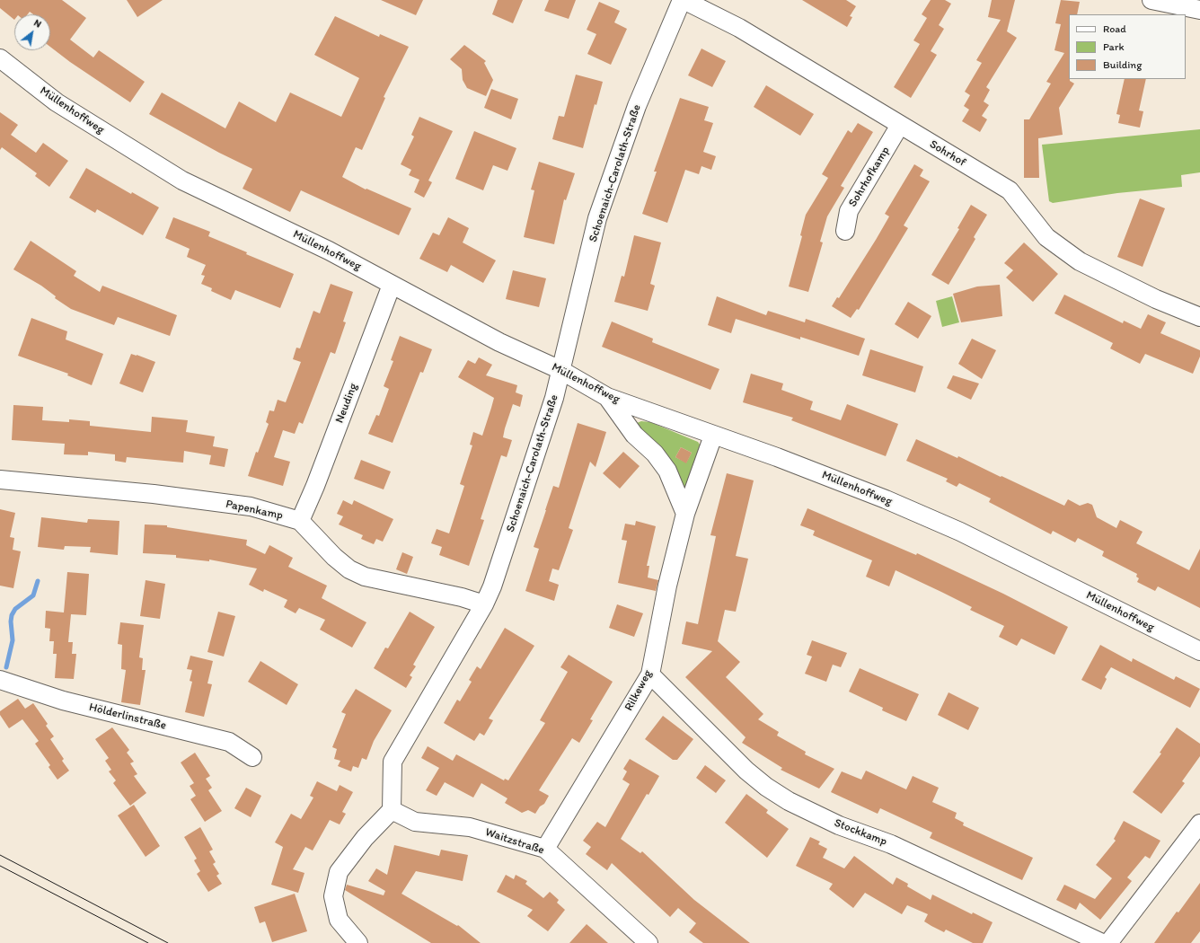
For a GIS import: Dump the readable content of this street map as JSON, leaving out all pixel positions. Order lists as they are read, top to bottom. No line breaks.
{"streets":{"street":["Müllenhoffweg","Sohrhof","Schoenaich-Carolath-Straße","Sohrhofkamp","Neuding","Papenkamp","Rilkeweg","Hölderlinstraße","Stockkamp","Waitzstraße"]},"crossings":[["Müllenhoffweg","Schoenaich-Carolath-Straße"],["Müllenhoffweg","Neuding"],["Müllenhoffweg","Rilkeweg"],["Sohrhof","Schoenaich-Carolath-Straße"],["Sohrhof","Sohrhofkamp"],["Schoenaich-Carolath-Straße","Waitzstraße"],["Neuding","Papenkamp"],["Rilkeweg","Stockkamp"],["Rilkeweg","Waitzstraße"]],"legend":["Road","Park","Building"],"north":"top right"}
